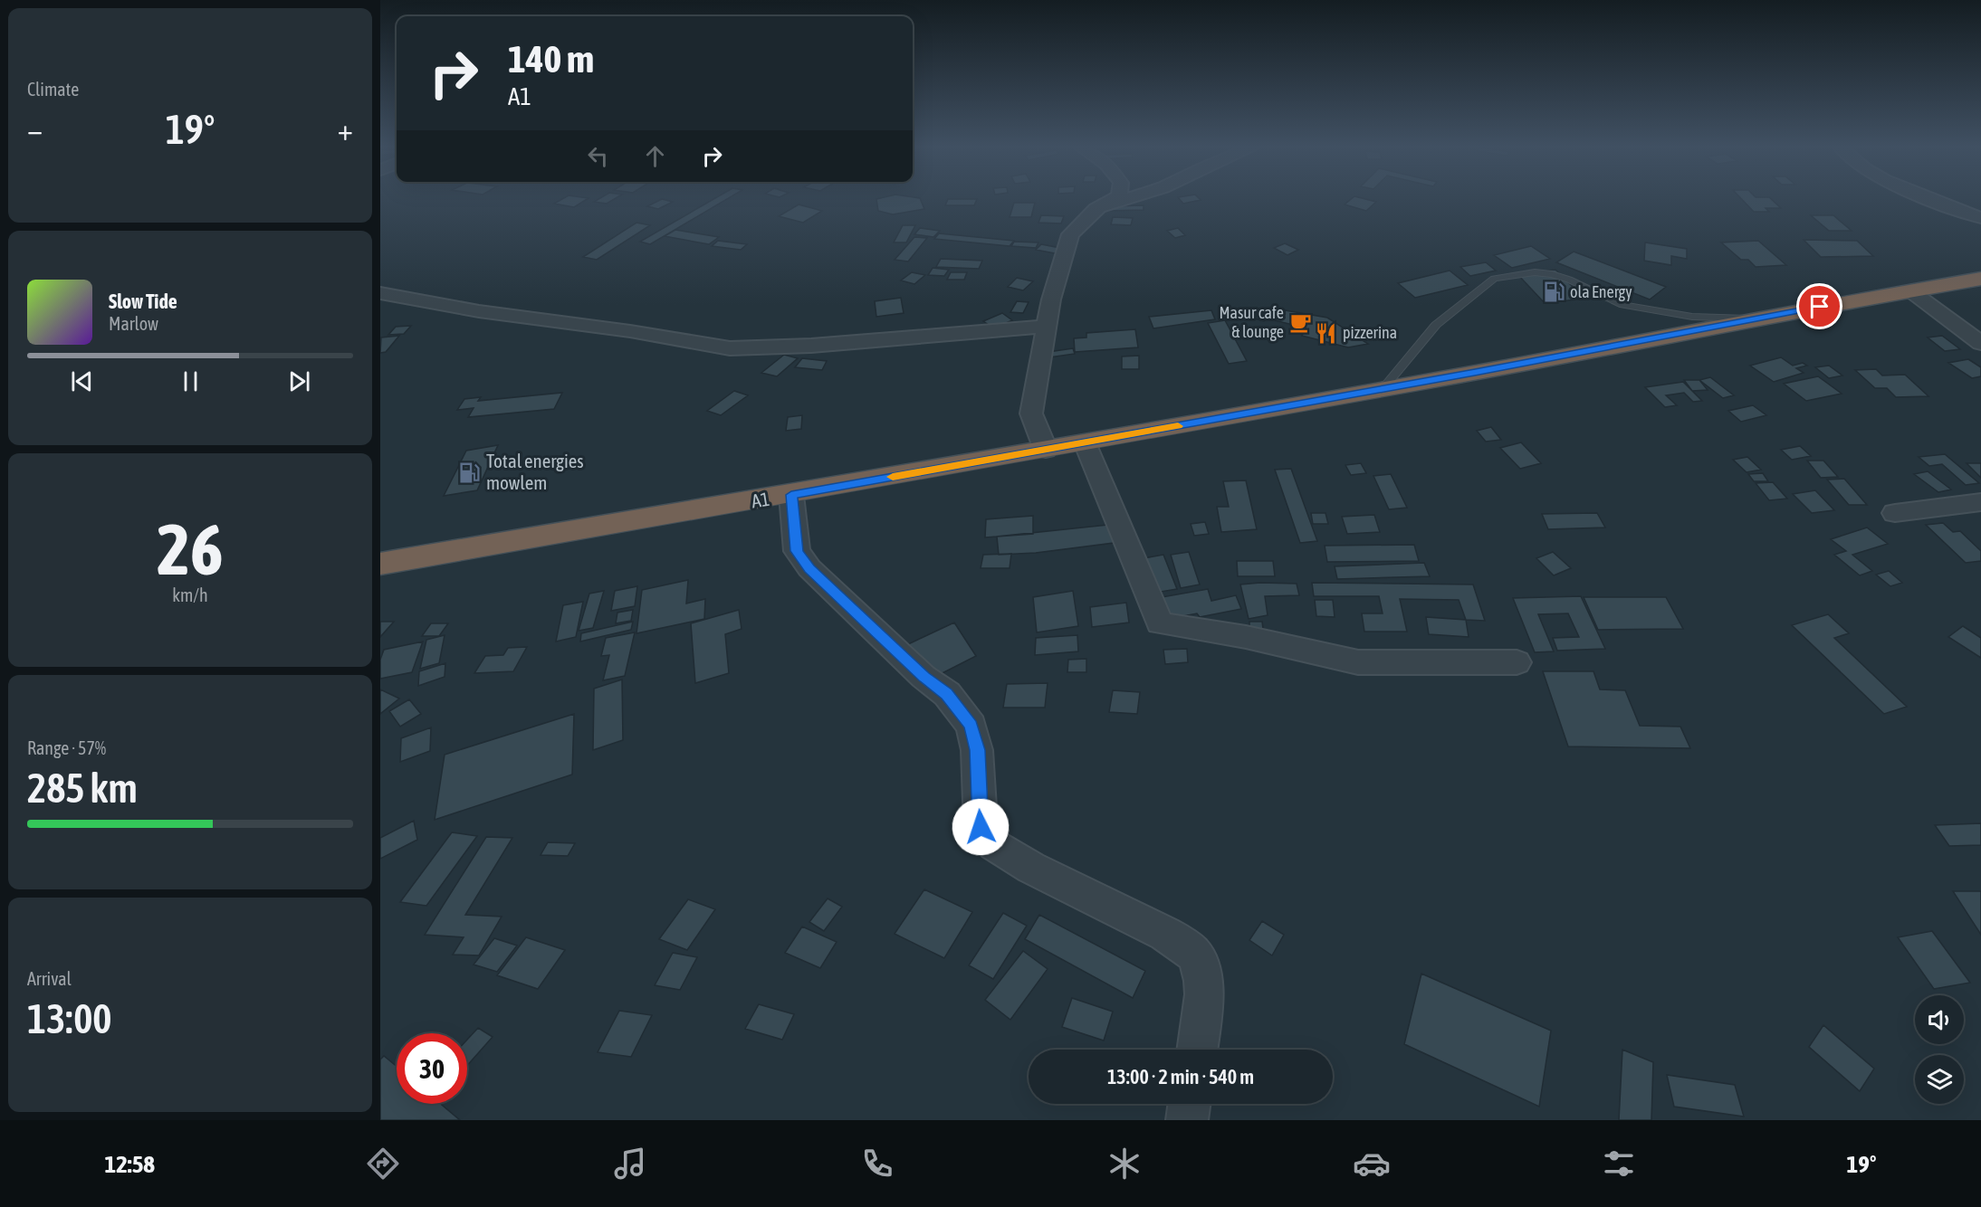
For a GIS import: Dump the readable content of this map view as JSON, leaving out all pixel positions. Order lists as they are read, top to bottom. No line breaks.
{"streets":{"highway":["A1"]},"places":{"fuel station":["ola Energy","Total energies mowlem"],"cafe":["Masur cafe & lounge"],"restaurant":["pizzerina"]},"page":{"tile":["Climate",["26","km/h"],["Range · 57%","285 km"],["Arrival","13:00"]],"turn":["140 m","A1"],"heat":["−","19°","+"],"song":["Slow Tide","Marlow"],"limit":"30","trip":"13:00 · 2 min · 540 m","tabs":["12:58","19°"]}}
